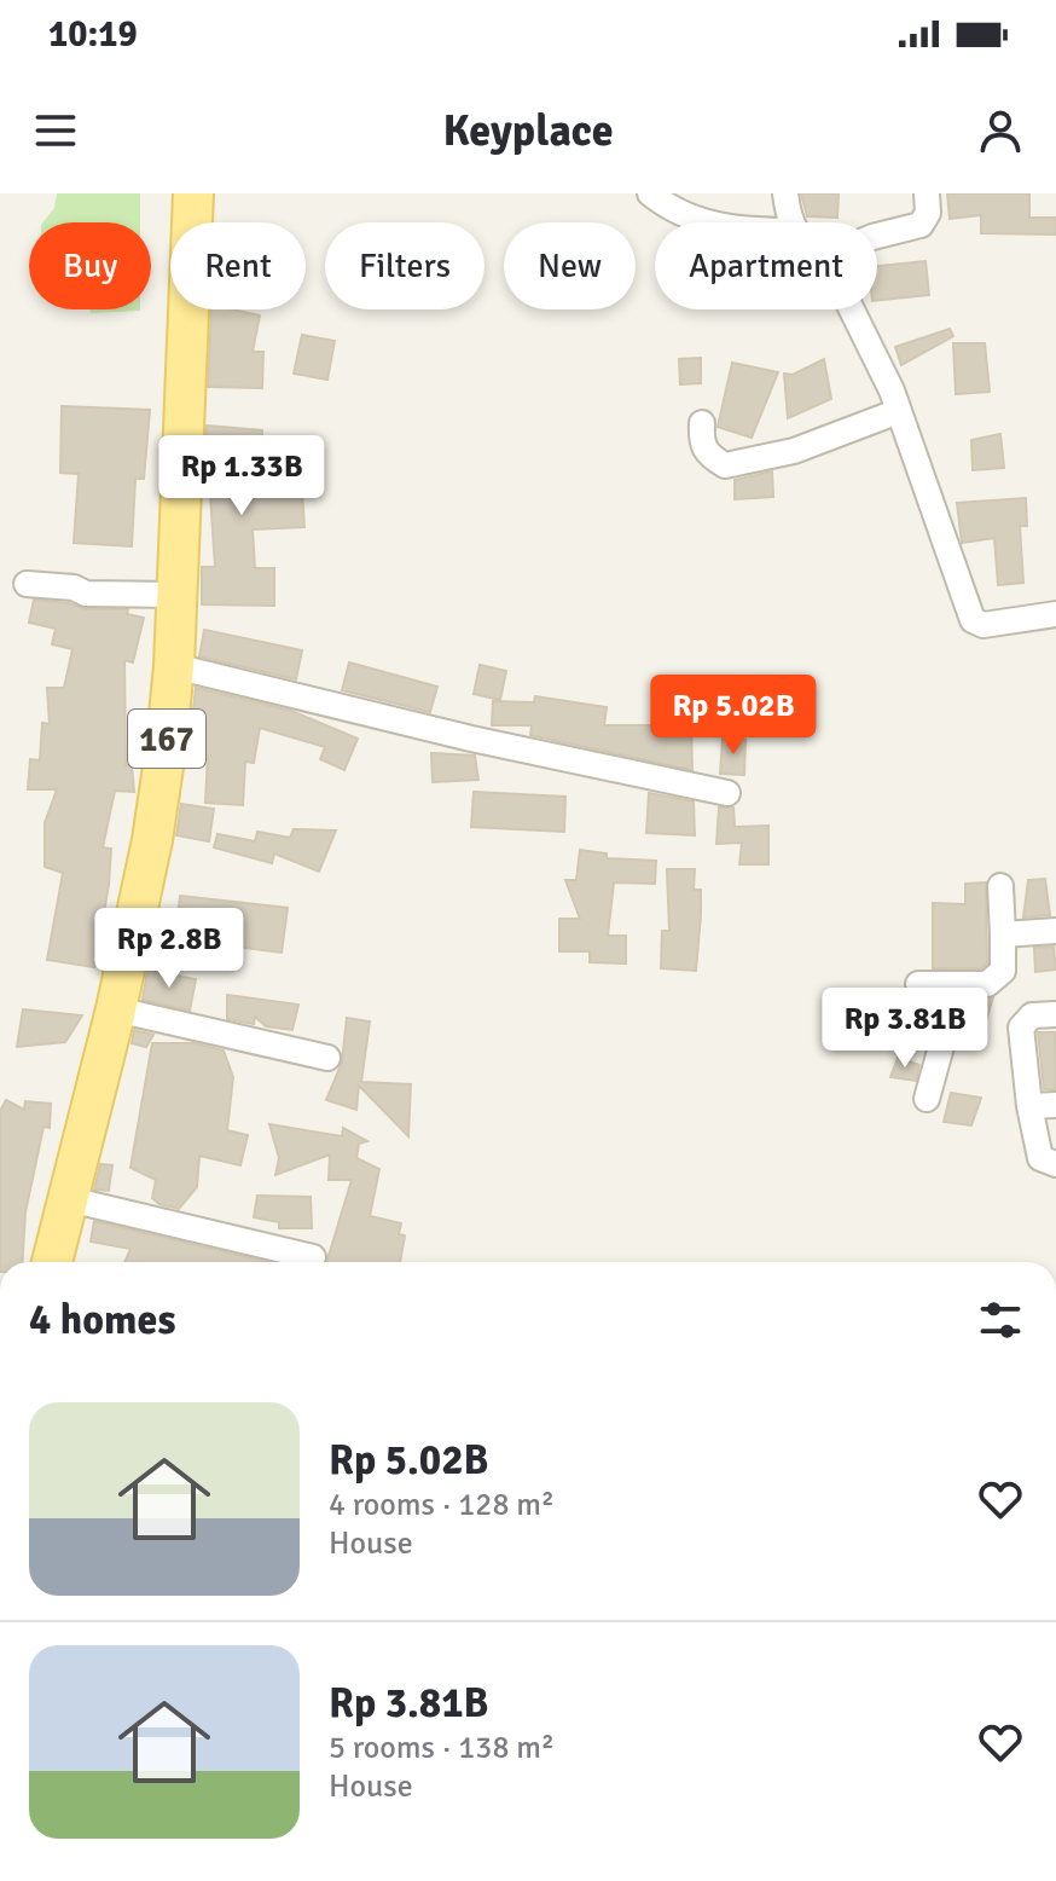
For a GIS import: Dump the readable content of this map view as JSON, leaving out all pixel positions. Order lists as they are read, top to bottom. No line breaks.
{"streets":{"main road":["167"]},"page":{"status":"10:19","header":"Keyplace","chip":["Buy","Rent","Filters","New","Apartment"],"price":["Rp 1.33B","Rp 5.02B","Rp 2.8B","Rp 3.81B"],"heading":"4 homes","list":[{"name":"Rp 5.02B","note":"4 rooms · 128 m² · House"},{"name":"Rp 3.81B","note":"5 rooms · 138 m² · House"}]}}
